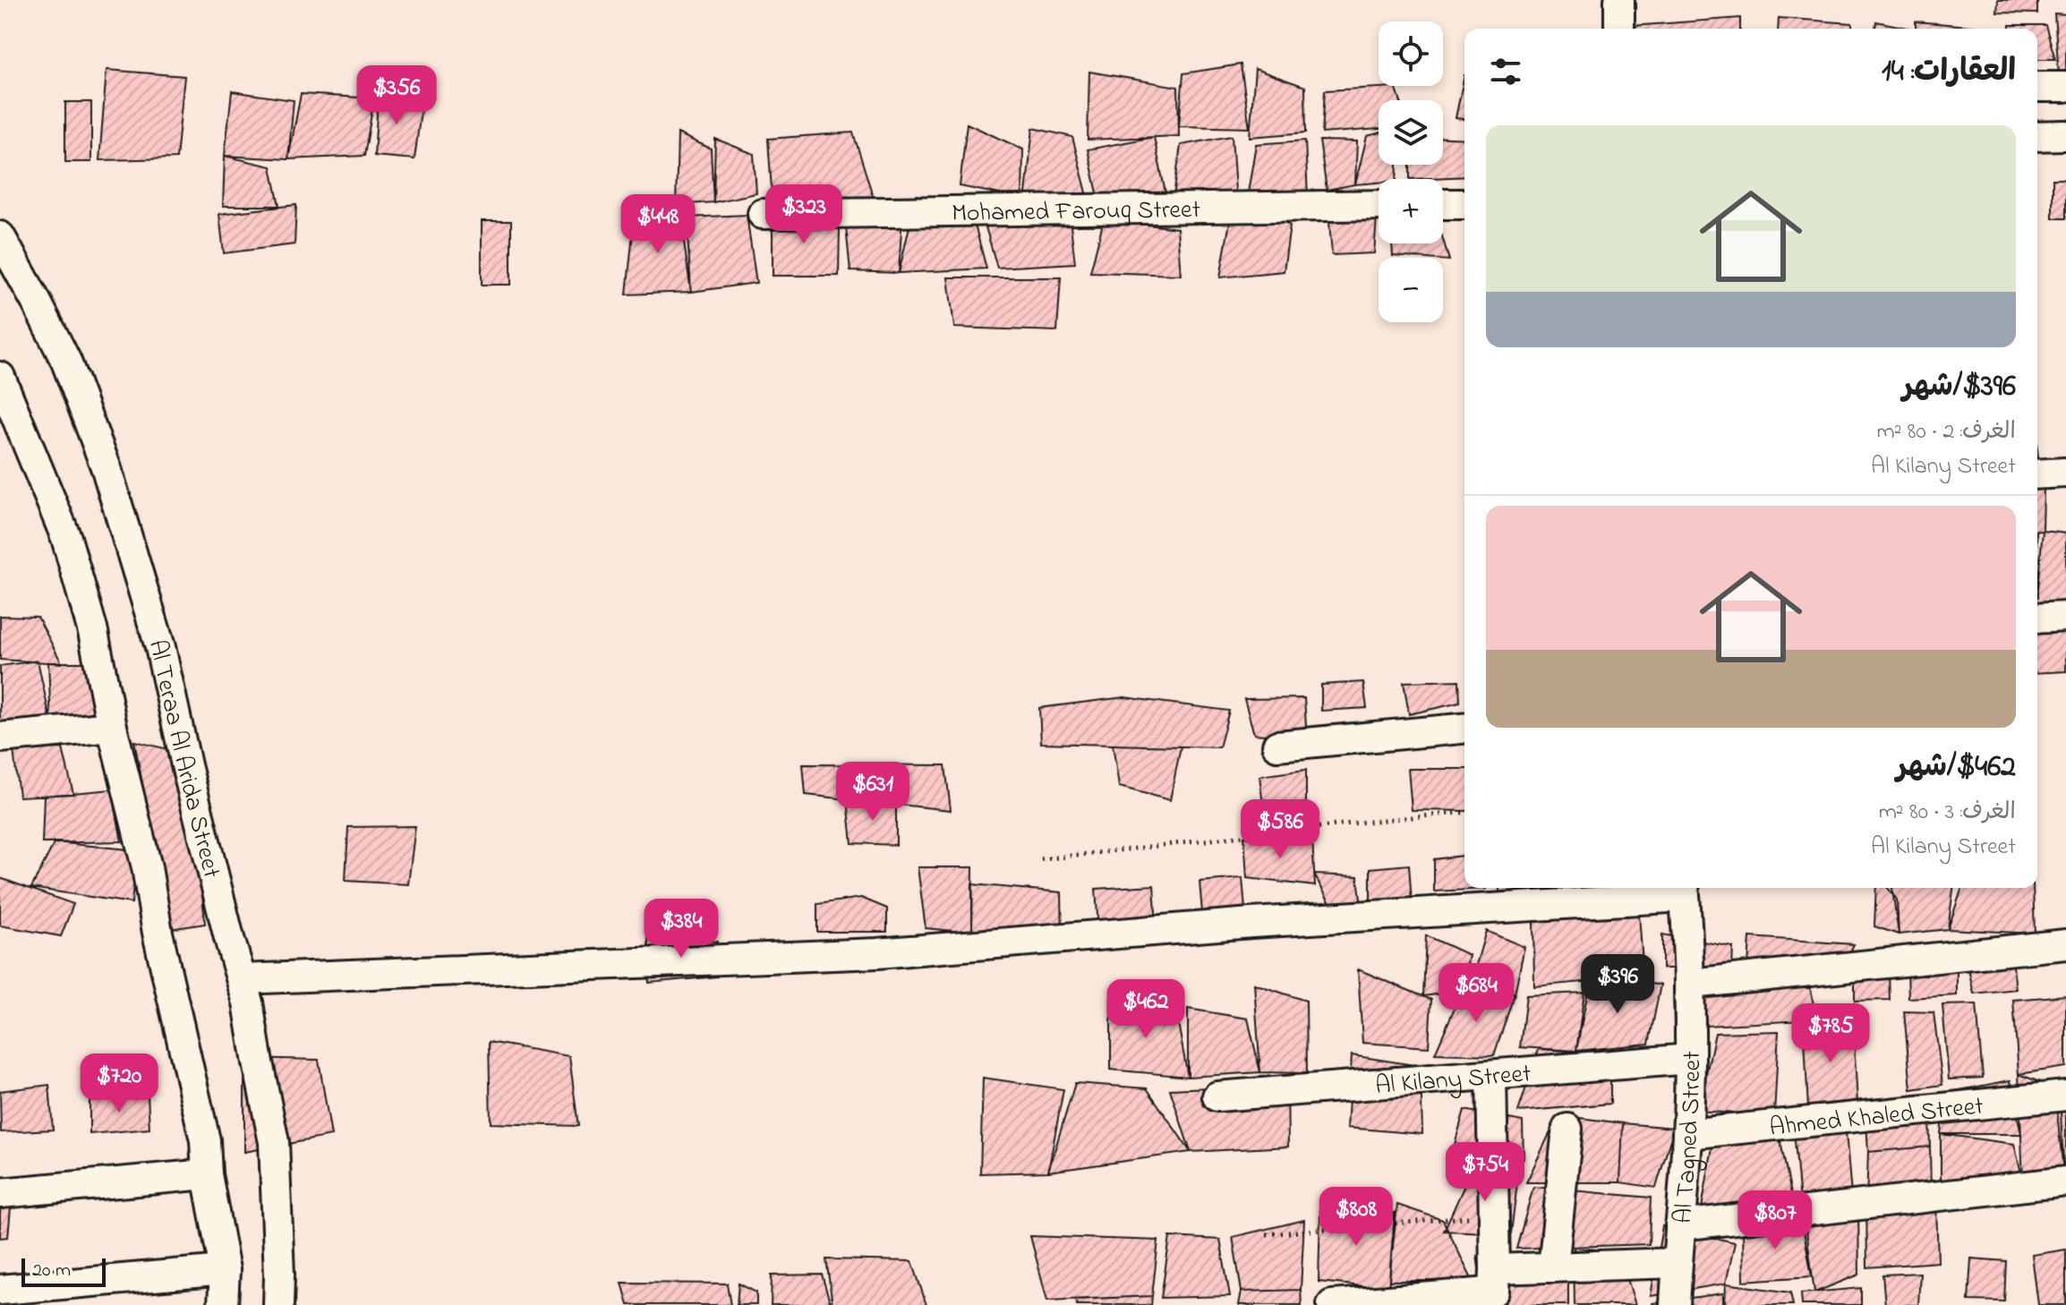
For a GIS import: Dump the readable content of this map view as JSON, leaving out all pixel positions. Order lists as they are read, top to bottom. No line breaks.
{"streets":{"street":["Mohamed Farouq Street","Al Teraa Al Arida Street","Al Kilany Street","Ahmed Khaled Street","Al Tagned Street"]},"crossings":[["Al Kilany Street","Al Tagned Street"],["Ahmed Khaled Street","Al Tagned Street"]],"scale_bar":"20 m","page":{"map_buttons":["+","−"],"heading":"العقارات: 14","price":["$356","$323","$448","$631","$586","$384","$396","$684","$462","$785","$720","$754","$808","$807"],"list":[{"name":"$396/شهر","note":"الغرف: 2 · 80 m² · Al Kilany Street"},{"name":"$462/شهر","note":"الغرف: 3 · 80 m² · Al Kilany Street"}],"scale":"20 m"}}
